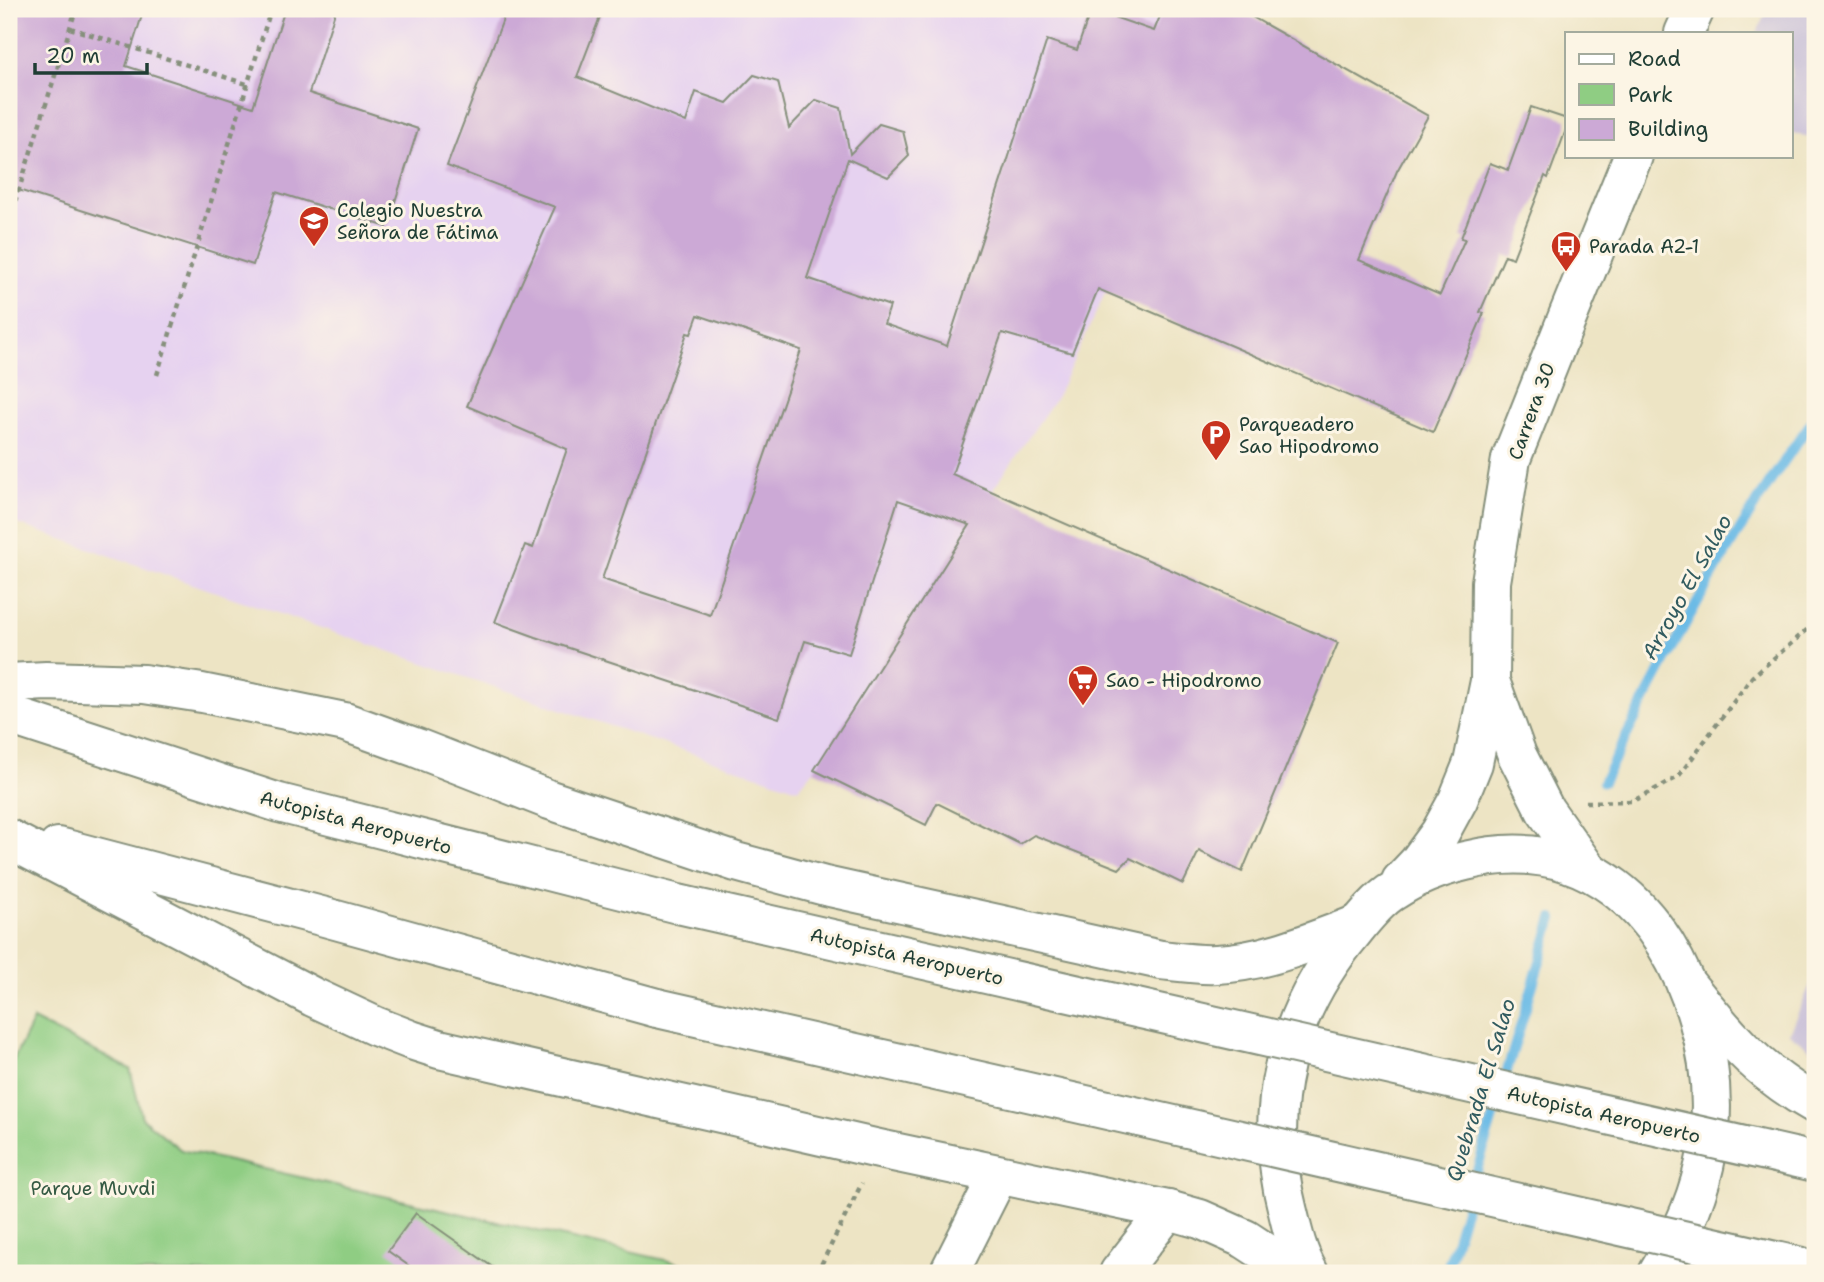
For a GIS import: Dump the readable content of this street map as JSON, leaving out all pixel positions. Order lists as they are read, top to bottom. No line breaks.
{"streets":{"main road":["Carrera 30","Autopista Aeropuerto"]},"water":["Arroyo El Salao","Quebrada El Salao"],"parks":["Parque Muvdi"],"places":{"school or university":["Colegio Nuestra Señora de Fátima"],"bus stop":["Parada A2-1"],"parking":["Parqueadero Sao Hipodromo"],"supermarket":["Sao - Hipodromo"]},"legend":["Road","Park","Building"],"scale_bar":"20 m"}
